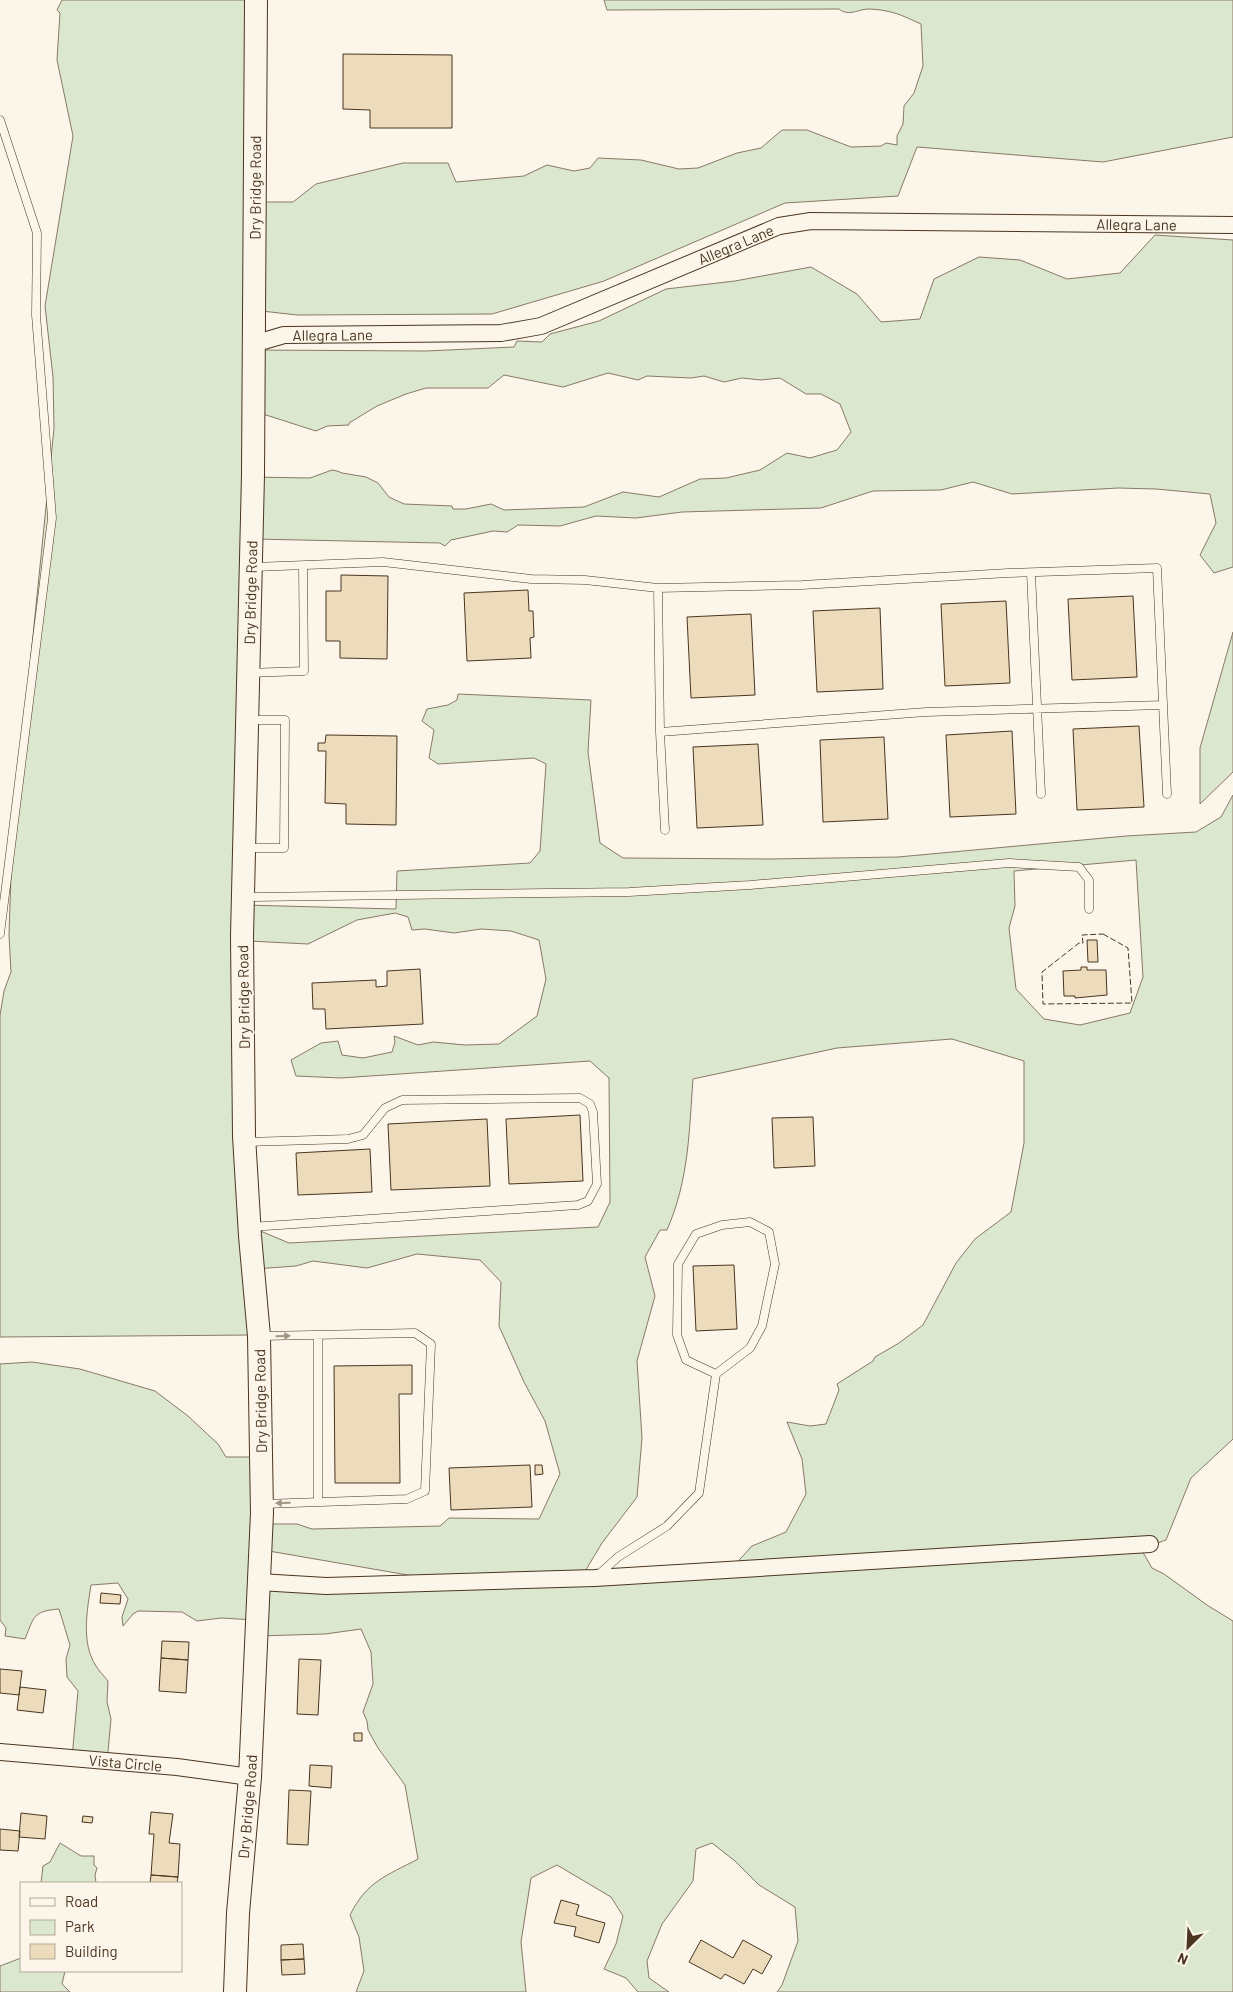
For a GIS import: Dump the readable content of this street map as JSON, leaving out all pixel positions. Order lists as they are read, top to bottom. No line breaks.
{"streets":{"street":["Dry Bridge Road","Allegra Lane","Vista Circle"]},"crossings":[["Dry Bridge Road","Allegra Lane"],["Dry Bridge Road","Vista Circle"]],"legend":["Road","Park","Building"],"north":"bottom left"}
